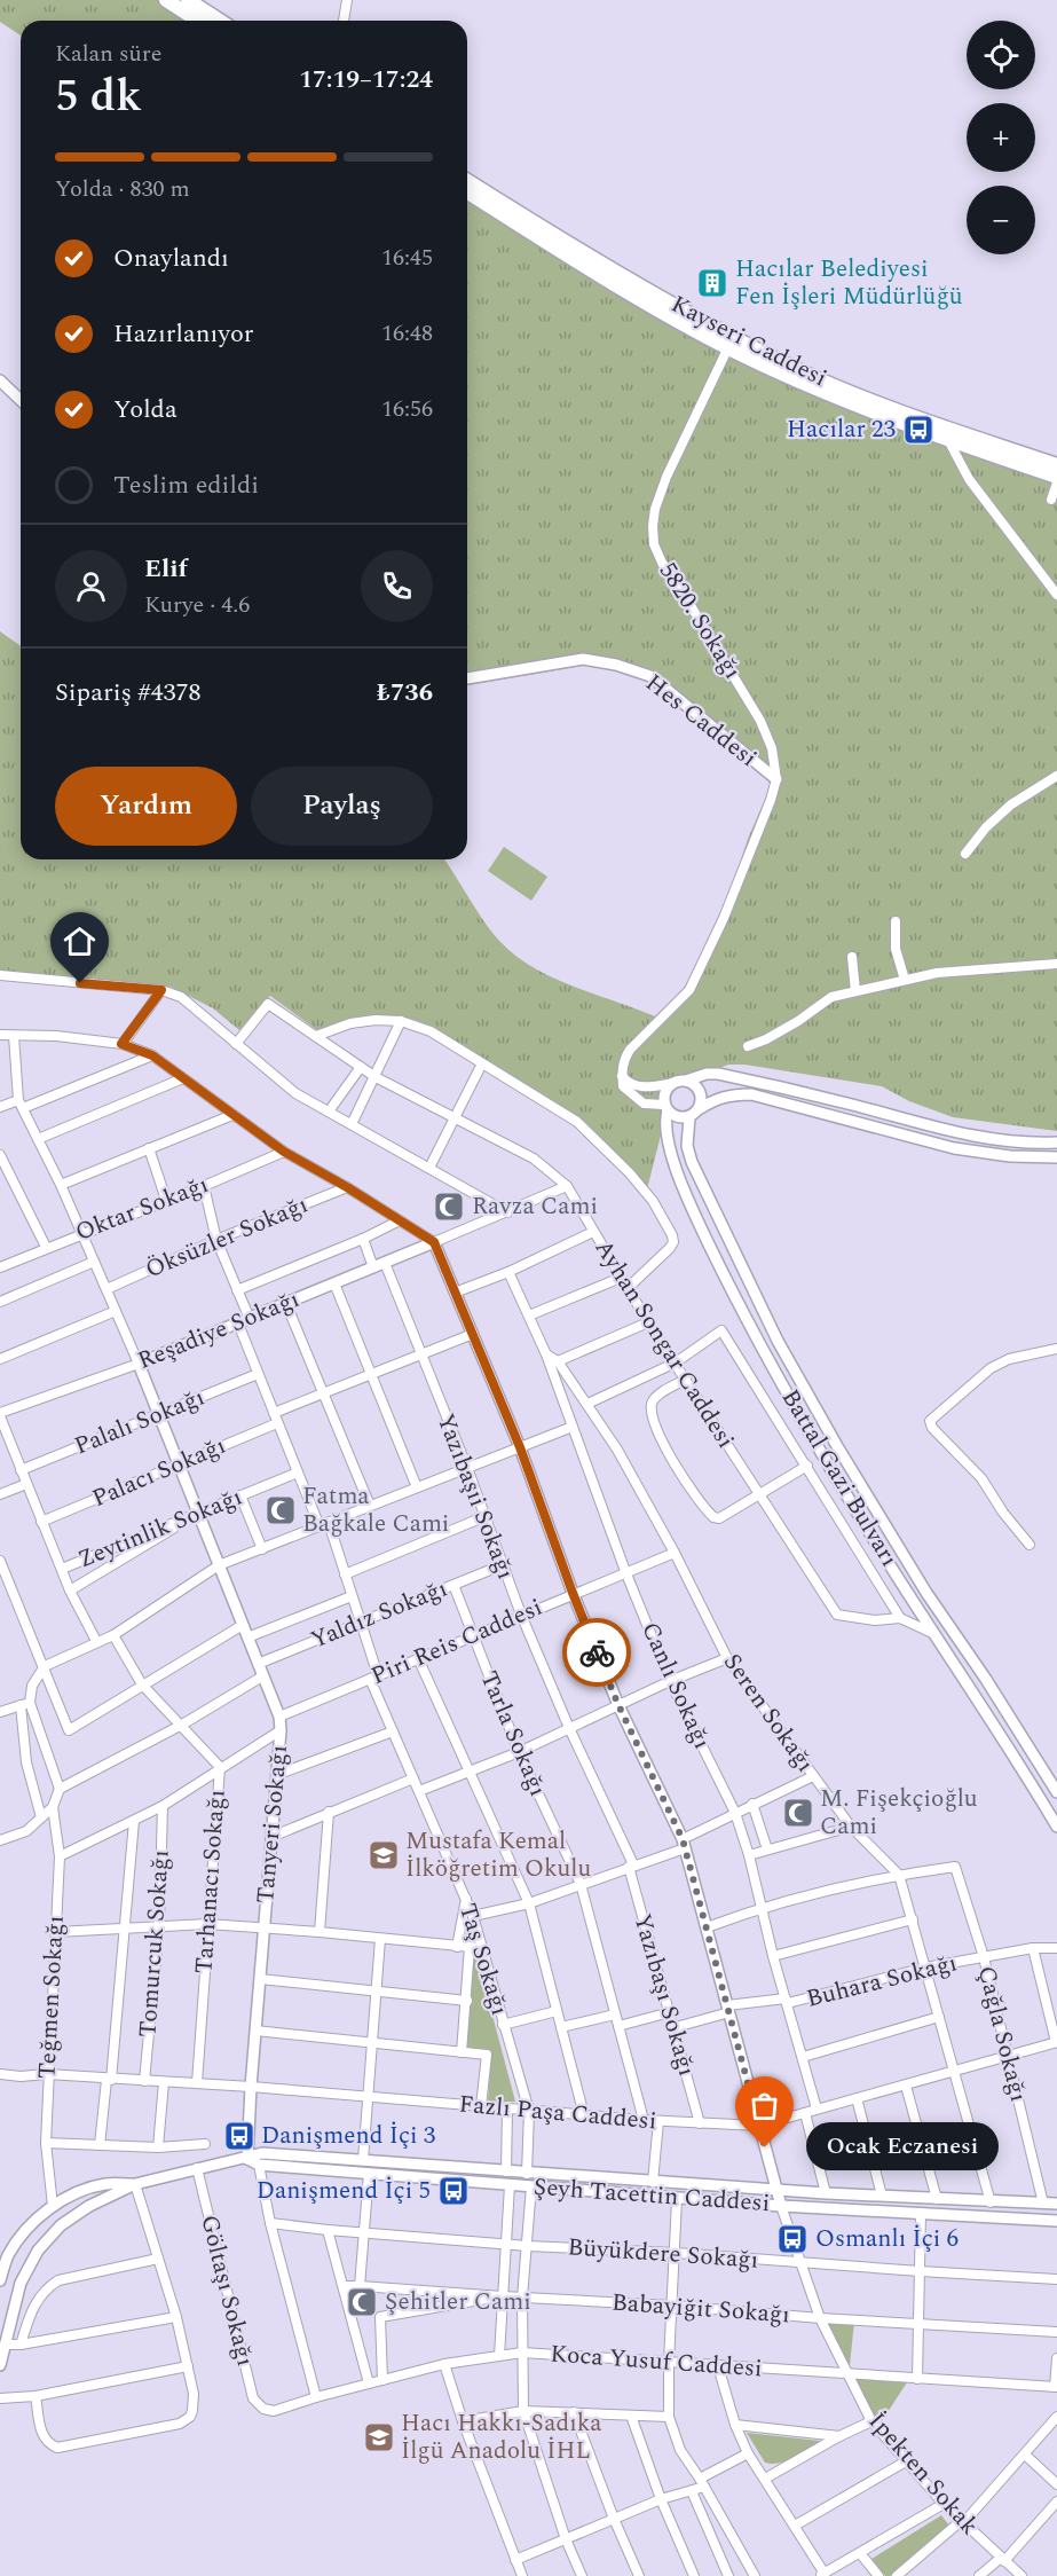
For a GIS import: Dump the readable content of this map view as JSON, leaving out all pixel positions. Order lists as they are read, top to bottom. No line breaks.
{"streets":{"main road":["Kayseri Caddesi"],"street":["5820. Sokağı","Hes Caddesi","Oktar Sokağı","Öksüzler Sokağı","Reşadiye Sokağı","Ayhan Songar Caddesi","Palalı Sokağı","Palacı Sokağı","Battal Gazi Bulvarı","Yazıbaşıi Sokağı","Zeytinlik Sokağı","Yaldız Sokağı","Piri Reis Caddesi","Canlı Sokağı","Seren Sokağı","Tarla Sokağı","Tanyeri Sokağı","Tarhanacı Sokağı","Tomurcuk Sokağı","Taş Sokağı","Buhara Sokağı","Yazıbaşı Sokağı","Teğmen Sokağı","Çağla Sokağı","Fazlı Paşa Caddesi","Şeyh Tacettin Caddesi","Büyükdere Sokağı","Göltaşı Sokağı","Babayiğit Sokağı","Koca Yusuf Caddesi","İpekten Sokak"]},"crossings":[["Kayseri Caddesi","5820. Sokağı"],["5820. Sokağı","Hes Caddesi"],["Reşadiye Sokağı","Yazıbaşıi Sokağı"],["Reşadiye Sokağı","Tanyeri Sokağı"],["Reşadiye Sokağı","Taş Sokağı"],["Ayhan Songar Caddesi","Battal Gazi Bulvarı"],["Palalı Sokağı","Tanyeri Sokağı"],["Palalı Sokağı","Taş Sokağı"],["Palacı Sokağı","Tanyeri Sokağı"],["Palacı Sokağı","Taş Sokağı"],["Yazıbaşıi Sokağı","Yaldız Sokağı"],["Yazıbaşıi Sokağı","Piri Reis Caddesi"],["Yazıbaşıi Sokağı","Yazıbaşı Sokağı"],["Zeytinlik Sokağı","Tanyeri Sokağı"],["Zeytinlik Sokağı","Taş Sokağı"],["Yaldız Sokağı","Tarla Sokağı"],["Yaldız Sokağı","Tanyeri Sokağı"],["Yaldız Sokağı","Taş Sokağı"],["Piri Reis Caddesi","Canlı Sokağı"],["Piri Reis Caddesi","Seren Sokağı"],["Piri Reis Caddesi","Tarla Sokağı"],["Piri Reis Caddesi","Tanyeri Sokağı"],["Piri Reis Caddesi","Taş Sokağı"],["Canlı Sokağı","Seren Sokağı"],["Canlı Sokağı","Buhara Sokağı"],["Canlı Sokağı","Fazlı Paşa Caddesi"],["Seren Sokağı","Buhara Sokağı"],["Seren Sokağı","Çağla Sokağı"],["Seren Sokağı","Fazlı Paşa Caddesi"],["Seren Sokağı","Şeyh Tacettin Caddesi"],["Tarla Sokağı","Fazlı Paşa Caddesi"],["Tanyeri Sokağı","Fazlı Paşa Caddesi"],["Tanyeri Sokağı","Şeyh Tacettin Caddesi"],["Tarhanacı Sokağı","Fazlı Paşa Caddesi"],["Tomurcuk Sokağı","Fazlı Paşa Caddesi"],["Taş Sokağı","Fazlı Paşa Caddesi"],["Taş Sokağı","Şeyh Tacettin Caddesi"],["Buhara Sokağı","Yazıbaşı Sokağı"],["Buhara Sokağı","Çağla Sokağı"],["Yazıbaşı Sokağı","Fazlı Paşa Caddesi"],["Teğmen Sokağı","Fazlı Paşa Caddesi"],["Çağla Sokağı","Fazlı Paşa Caddesi"],["Çağla Sokağı","Şeyh Tacettin Caddesi"],["Şeyh Tacettin Caddesi","Göltaşı Sokağı"],["Şeyh Tacettin Caddesi","İpekten Sokak"],["Büyükdere Sokağı","İpekten Sokak"],["Göltaşı Sokağı","Koca Yusuf Caddesi"],["Babayiğit Sokağı","İpekten Sokak"],["Koca Yusuf Caddesi","İpekten Sokak"]],"places":{"building":["Hacılar Belediyesi Fen İşleri Müdürlüğü"],"bus stop":["Hacılar 23","Danişmend İçi 3","Danişmend İçi 5","Osmanlı İçi 6"],"mosque":["Ravza Cami","Fatma Bağkale Cami","M. Fişekçioğlu Cami","Şehitler Cami"],"school or university":["Mustafa Kemal İlköğretim Okulu","Hacı Hakkı-Sadıka İlgü Anadolu İHL"],"other":["Ocak Eczanesi"]},"page":{"map_buttons":["+","−"],"heading":["5 dk","Kalan süre","17:19–17:24"],"panel":["Elif","Kurye · 4.6","Sipariş #4378","₺736"],"bar":"Yolda · 830 m","list":[["Onaylandı","16:45"],["Hazırlanıyor","16:48"],["Yolda","16:56"],"Teslim edildi"],"buttons":["Yardım","Paylaş"],"bubble":"Ocak Eczanesi"}}
